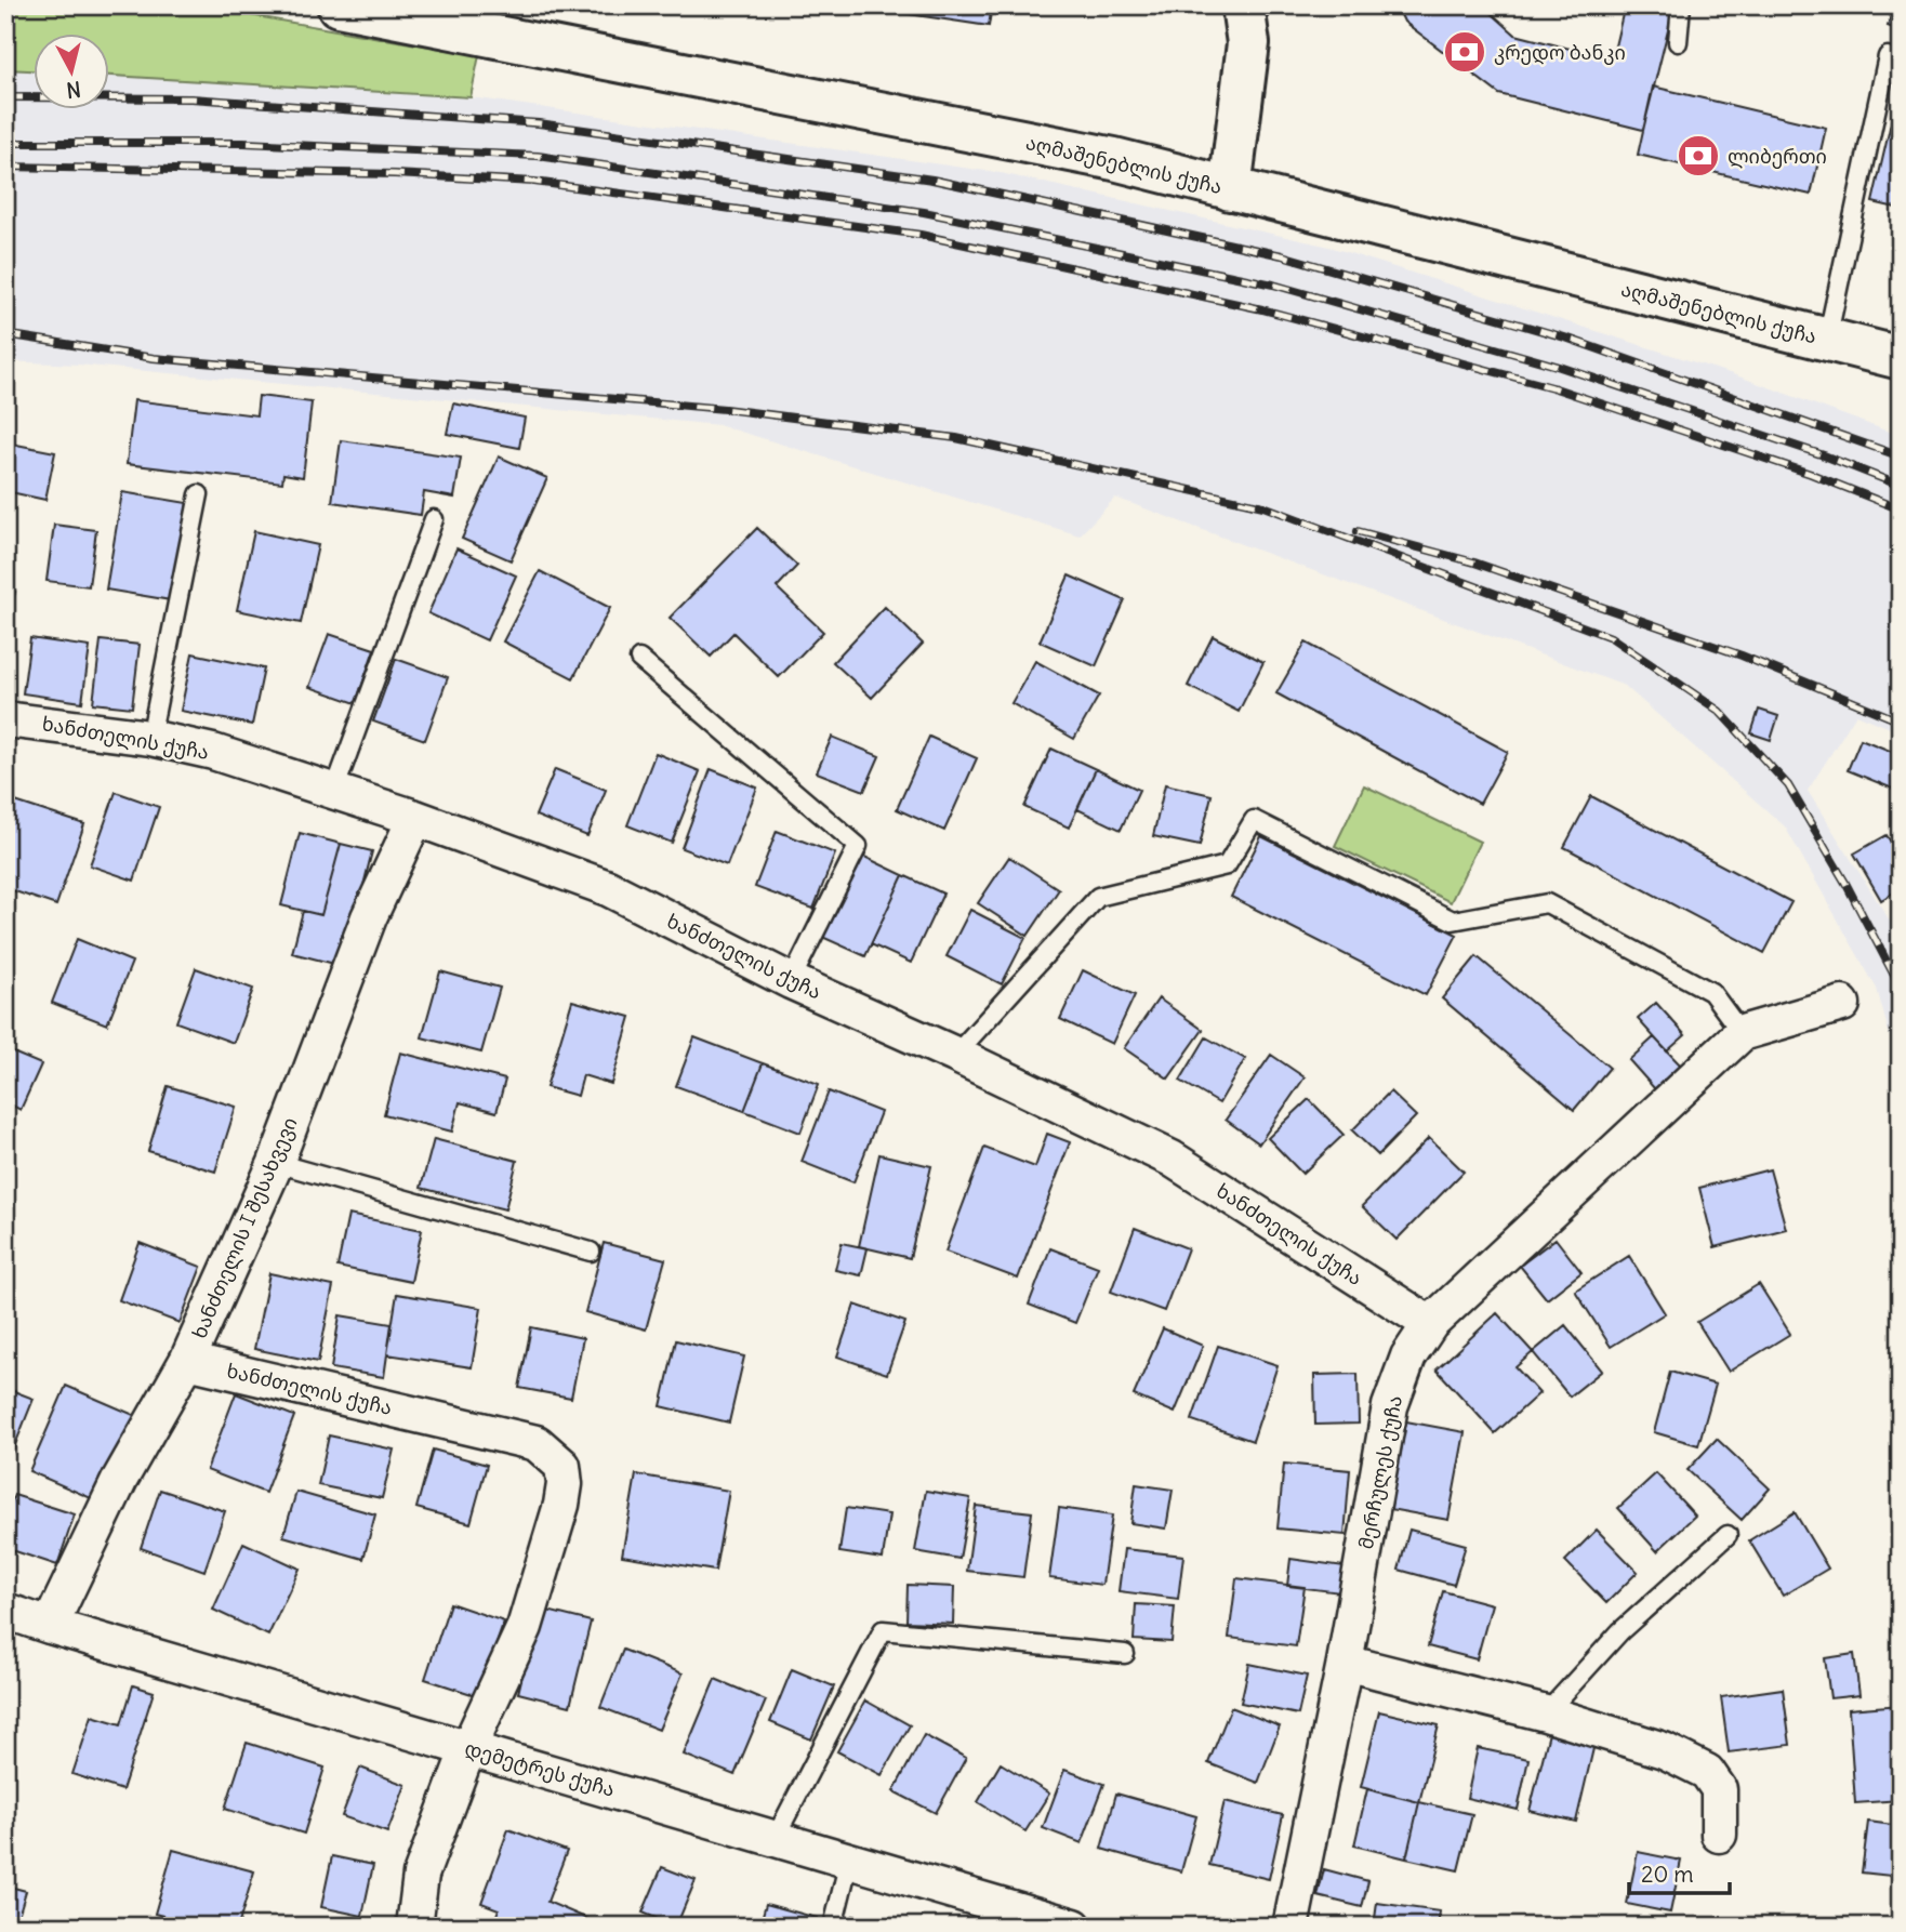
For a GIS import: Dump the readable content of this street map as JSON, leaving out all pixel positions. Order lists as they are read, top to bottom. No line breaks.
{"streets":{"main road":["აღმაშენებლის ქუჩა"],"street":["ხანძთელის ქუჩა","ხანძთელის I შესახვევი","მერჩულეს ქუჩა","დემეტრეს ქუჩა"]},"crossings":[["ხანძთელის ქუჩა","ხანძთელის I შესახვევი"],["ხანძთელის ქუჩა","მერჩულეს ქუჩა"],["ხანძთელის ქუჩა","დემეტრეს ქუჩა"],["ხანძთელის I შესახვევი","დემეტრეს ქუჩა"]],"places":{"bank":["კრედო ბანკი","ლიბერთი"]},"scale_bar":"20 m","north":"bottom"}
